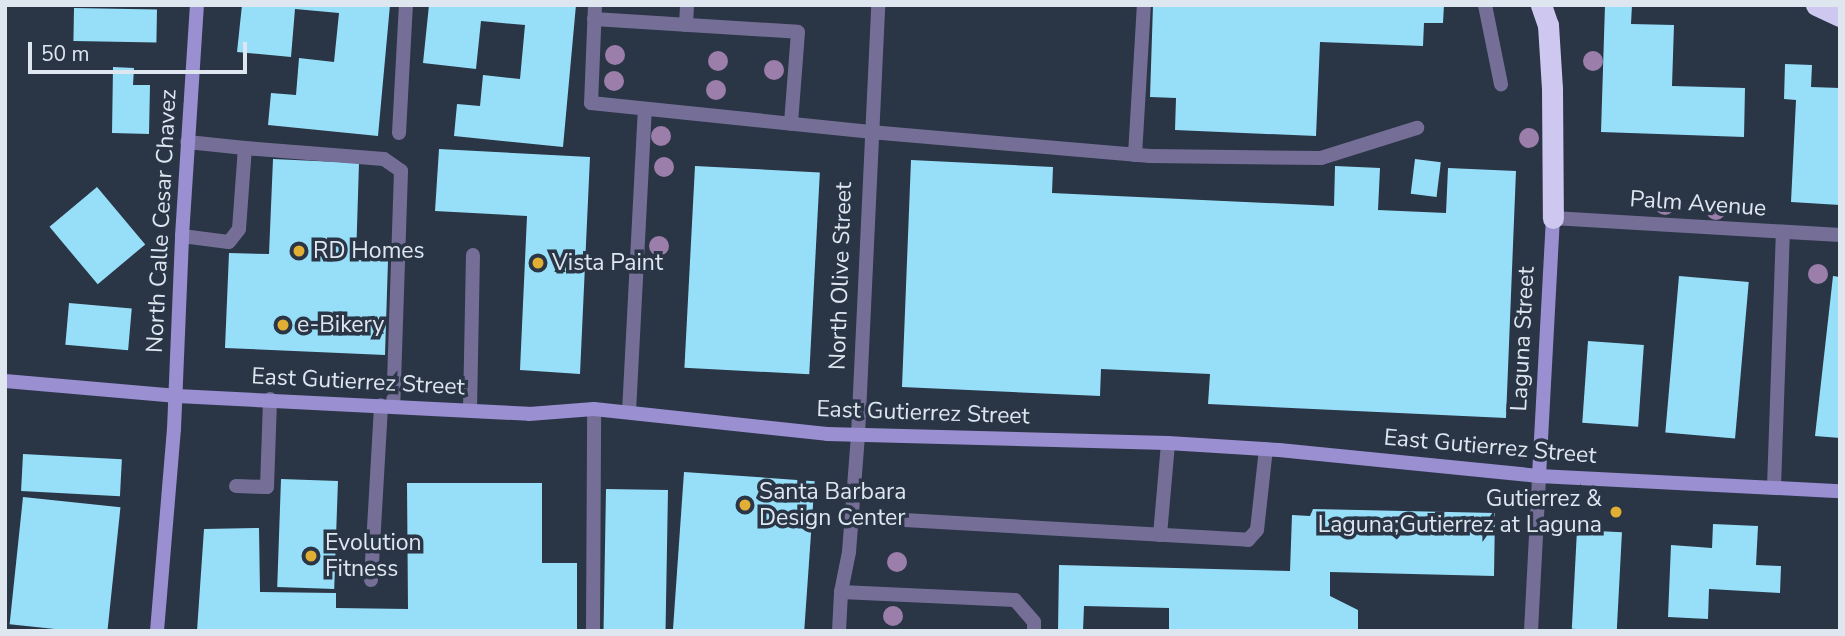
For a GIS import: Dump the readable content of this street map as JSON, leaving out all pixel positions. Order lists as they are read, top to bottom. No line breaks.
{"streets":{"street":["Palm Avenue","North Calle Cesar Chavez","North Olive Street","Laguna Street","East Gutierrez Street"]},"crossings":[["Palm Avenue","Laguna Street"],["North Calle Cesar Chavez","East Gutierrez Street"],["North Olive Street","East Gutierrez Street"],["Laguna Street","East Gutierrez Street"]],"places":["RD Homes","Vista Paint","e-Bikery","Santa Barbara Design Center","Gutierrez & Laguna;Gutierrez at Laguna","Evolution Fitness"],"scale_bar":"50 m"}
